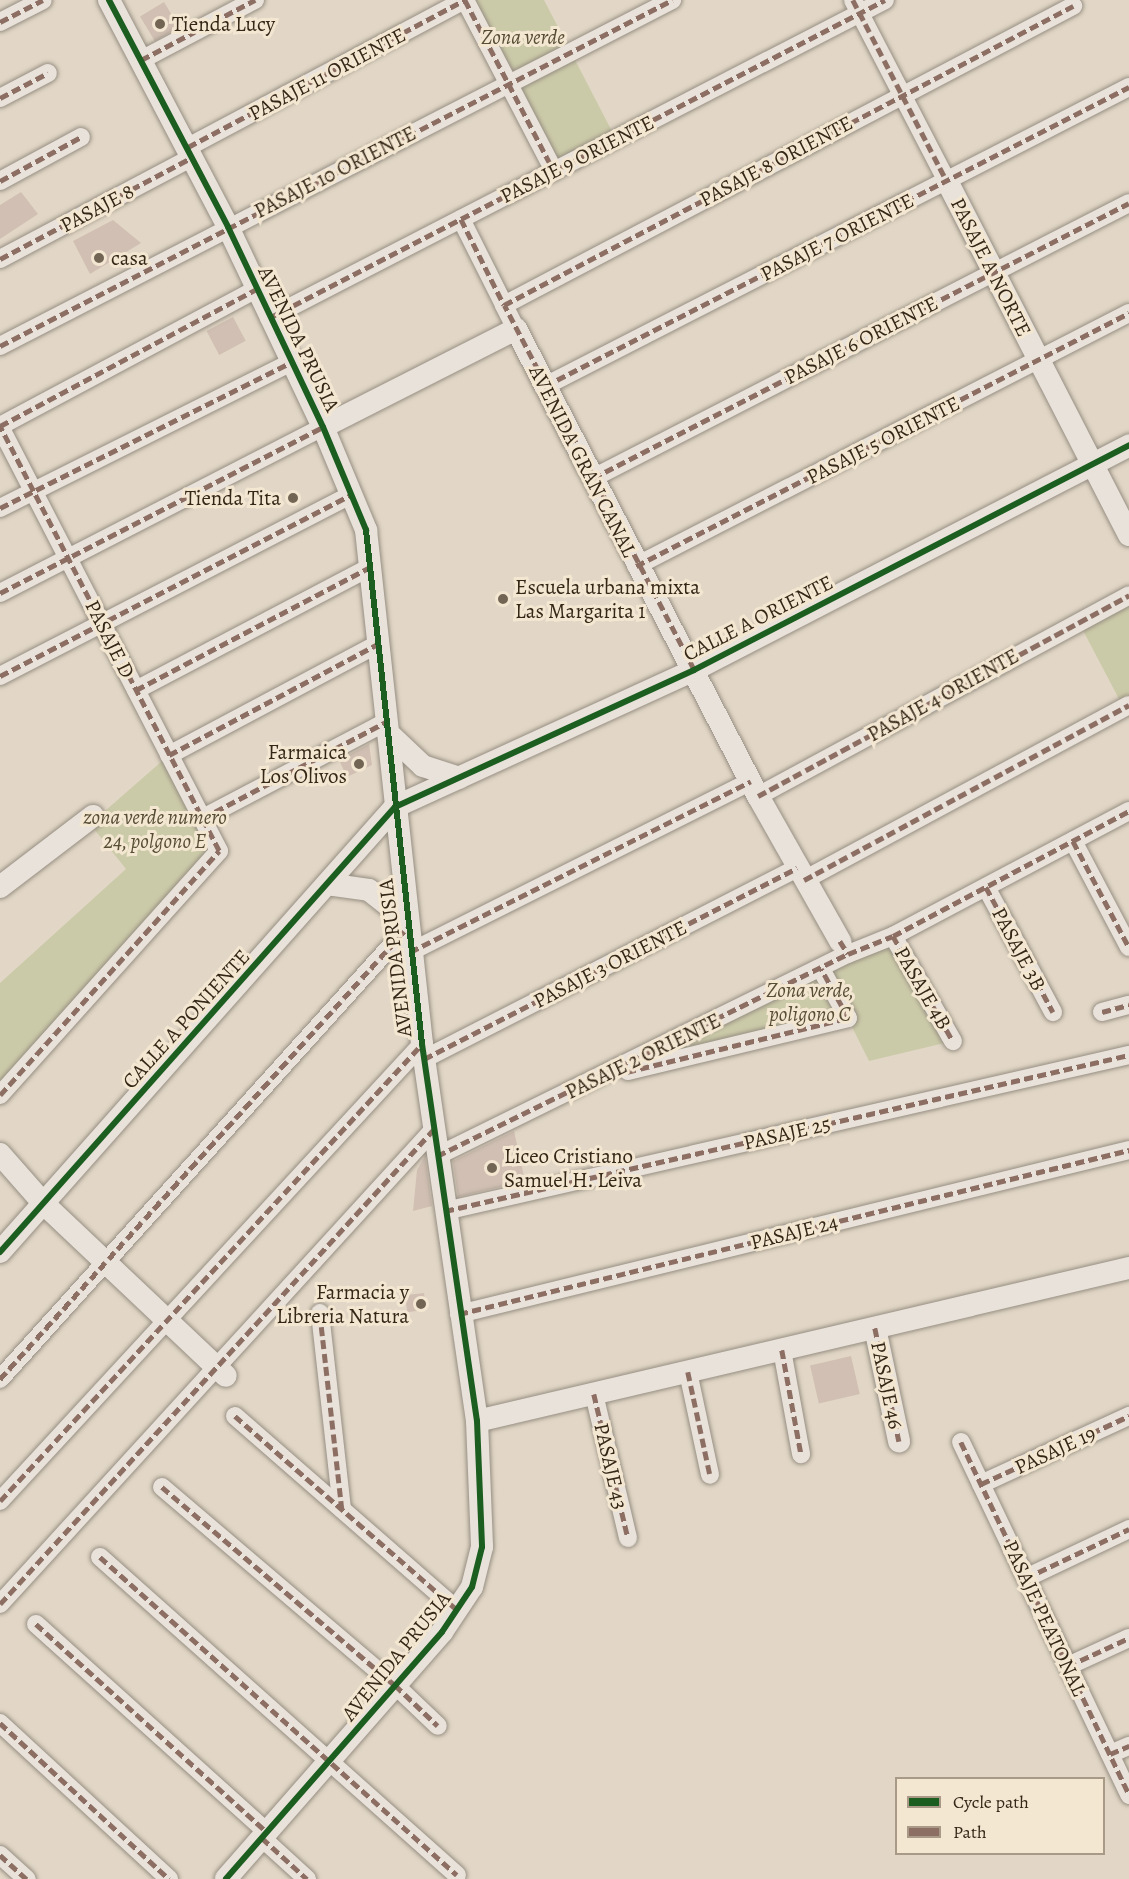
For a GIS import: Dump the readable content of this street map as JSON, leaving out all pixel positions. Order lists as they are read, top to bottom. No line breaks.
{"streets":{"street":["PASAJE 11 ORIENTE","PASAJE 9 ORIENTE","PASAJE 8 ORIENTE","PASAJE 10 ORIENTE","PASAJE 8","PASAJE 7 ORIENTE","PASAJE A NORTE","AVENIDA PRUSIA","PASAJE 6 ORIENTE","PASAJE 5 ORIENTE","AVENIDA GRAN CANAL","CALLE A ORIENTE","PASAJE D","PASAJE 4 ORIENTE","PASAJE 3B","PASAJE 3 ORIENTE","PASAJE 4B","CALLE A PONIENTE","PASAJE 2 ORIENTE","PASAJE 25","PASAJE 24","PASAJE 46","PASAJE 19","PASAJE 43","PASAJE PEATONAL"]},"crossings":[["PASAJE 11 ORIENTE","PASAJE 8"],["PASAJE 11 ORIENTE","AVENIDA PRUSIA"],["PASAJE 9 ORIENTE","PASAJE A NORTE"],["PASAJE 9 ORIENTE","AVENIDA PRUSIA"],["PASAJE 8 ORIENTE","PASAJE A NORTE"],["PASAJE 10 ORIENTE","AVENIDA PRUSIA"],["PASAJE 8","AVENIDA PRUSIA"],["PASAJE 7 ORIENTE","PASAJE A NORTE"],["PASAJE 7 ORIENTE","AVENIDA GRAN CANAL"],["PASAJE A NORTE","PASAJE 6 ORIENTE"],["PASAJE A NORTE","PASAJE 5 ORIENTE"],["PASAJE A NORTE","CALLE A ORIENTE"],["AVENIDA PRUSIA","CALLE A ORIENTE"],["AVENIDA PRUSIA","PASAJE 4 ORIENTE"],["AVENIDA PRUSIA","PASAJE 3 ORIENTE"],["AVENIDA PRUSIA","CALLE A PONIENTE"],["AVENIDA PRUSIA","PASAJE 2 ORIENTE"],["AVENIDA PRUSIA","PASAJE 25"],["AVENIDA PRUSIA","PASAJE 24"],["PASAJE 6 ORIENTE","AVENIDA GRAN CANAL"],["PASAJE 5 ORIENTE","AVENIDA GRAN CANAL"],["AVENIDA GRAN CANAL","CALLE A ORIENTE"],["AVENIDA GRAN CANAL","PASAJE 4 ORIENTE"],["AVENIDA GRAN CANAL","PASAJE 3 ORIENTE"],["AVENIDA GRAN CANAL","PASAJE 2 ORIENTE"],["CALLE A ORIENTE","CALLE A PONIENTE"],["PASAJE 3B","PASAJE 2 ORIENTE"],["PASAJE 4B","PASAJE 2 ORIENTE"],["PASAJE 19","PASAJE PEATONAL"]],"parks":["Zona verde","zona verde numero 24, polgono E","Zona verde, poligono C"],"places":["Tienda Lucy","casa","Tienda Tita","Escuela urbana mixta Las Margarita 1","Farmaica Los Olivos","Liceo Cristiano Samuel H. Leiva","Farmacia y Libreria Natura"],"legend":["Cycle path","Path"]}
